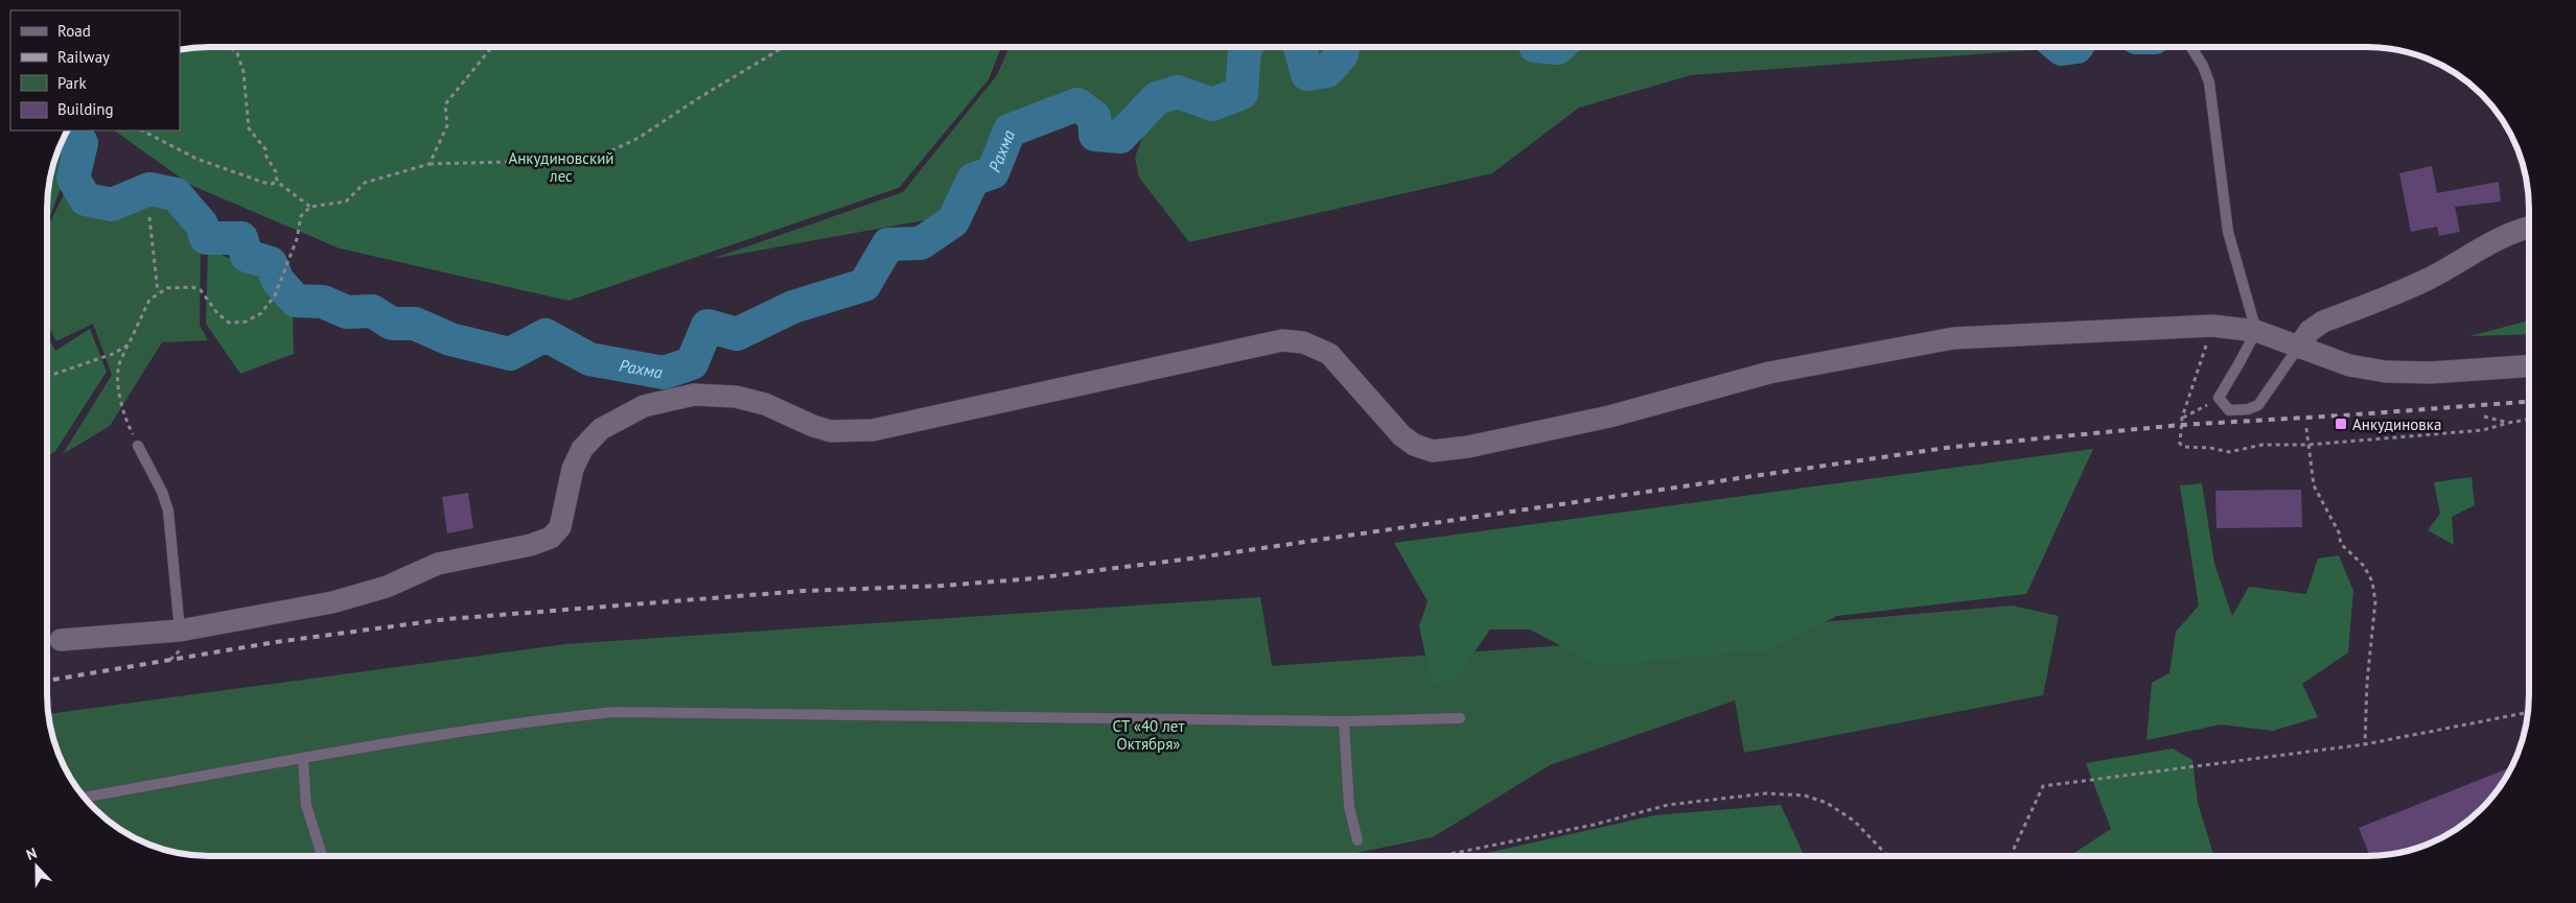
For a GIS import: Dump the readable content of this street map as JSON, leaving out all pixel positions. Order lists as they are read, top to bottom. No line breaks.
{"water":["Рахма"],"parks":["Анкудиновский лес","СТ «40 лет Октября»"],"places":{"transit":["Анкудиновка"]},"legend":["Road","Railway","Park","Building"],"north":"top"}
